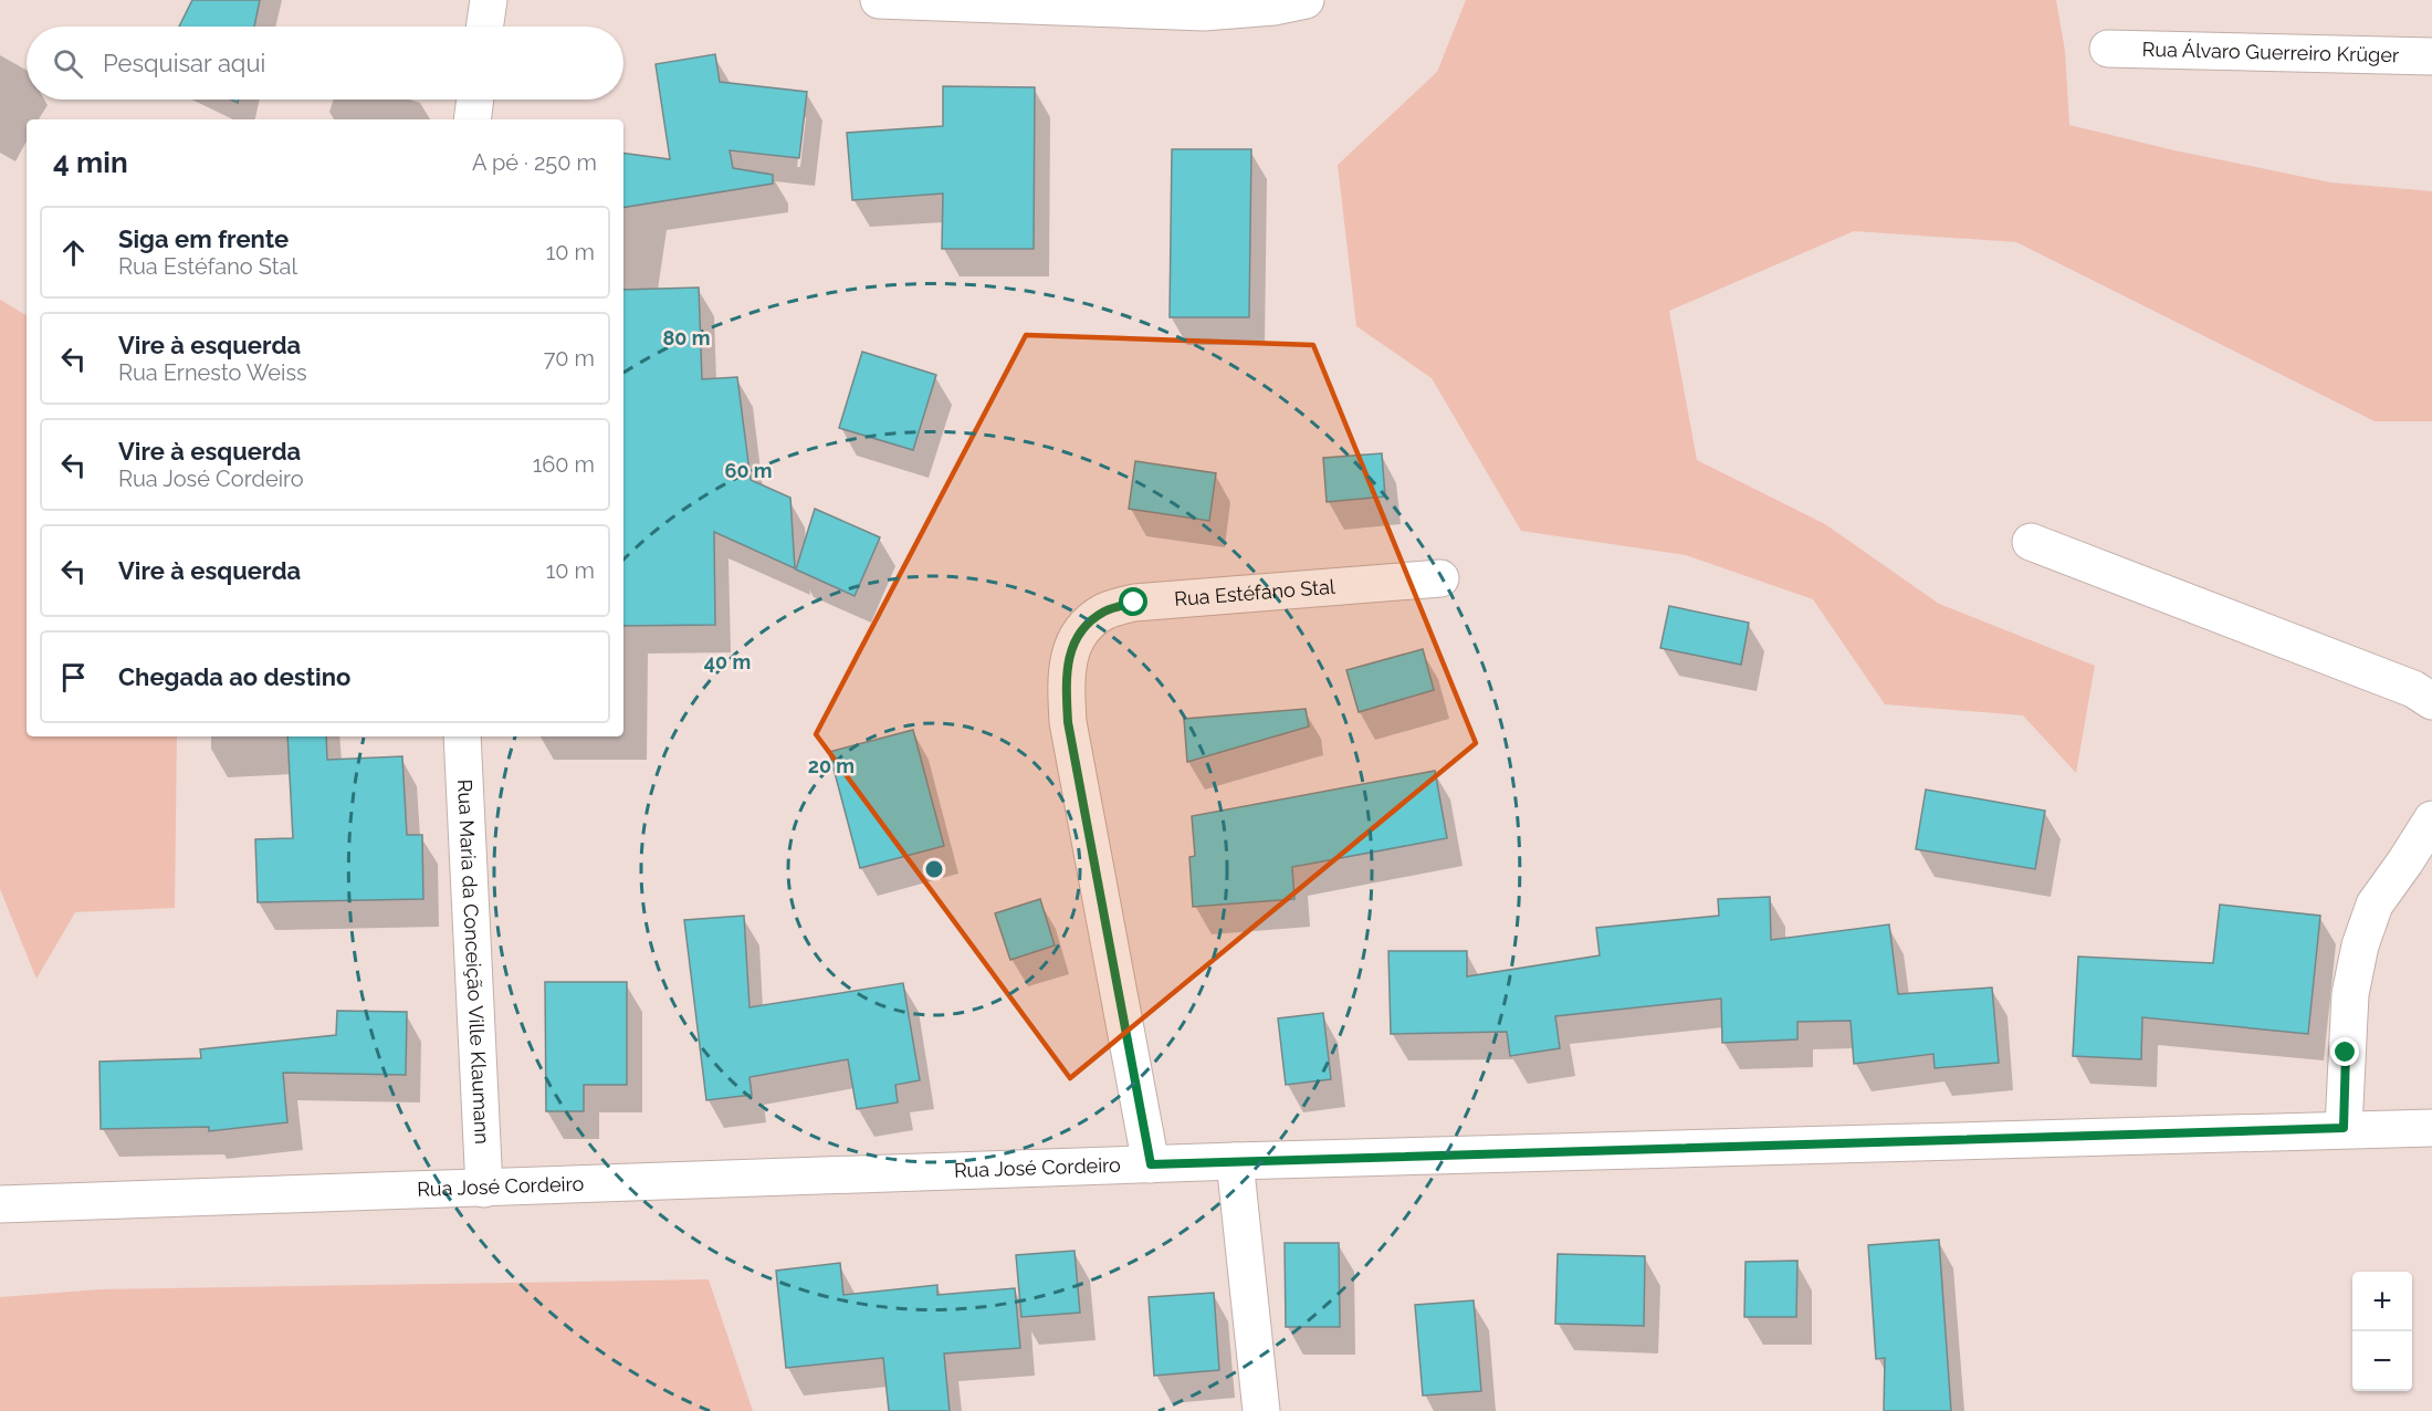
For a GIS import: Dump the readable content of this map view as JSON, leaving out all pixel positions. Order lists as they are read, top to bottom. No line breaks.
{"streets":{"street":["Rua Álvaro Guerreiro Krüger","Rua Estéfano Stal","Rua Maria da Conceição Ville Klaumann","Rua José Cordeiro"]},"crossings":[["Rua Estéfano Stal","Rua José Cordeiro"],["Rua Maria da Conceição Ville Klaumann","Rua José Cordeiro"]],"page":{"search":"Pesquisar aqui","heading":["4 min","A pé · 250 m"],"list":[["Siga em frente","Rua Estéfano Stal","10 m"],["Vire à esquerda","Rua Ernesto Weiss","70 m"],["Vire à esquerda","Rua José Cordeiro","160 m"],["Vire à esquerda","10 m"],"Chegada ao destino"],"map_buttons":["+","−"]},"rings":["80 m","60 m","40 m","20 m"]}
